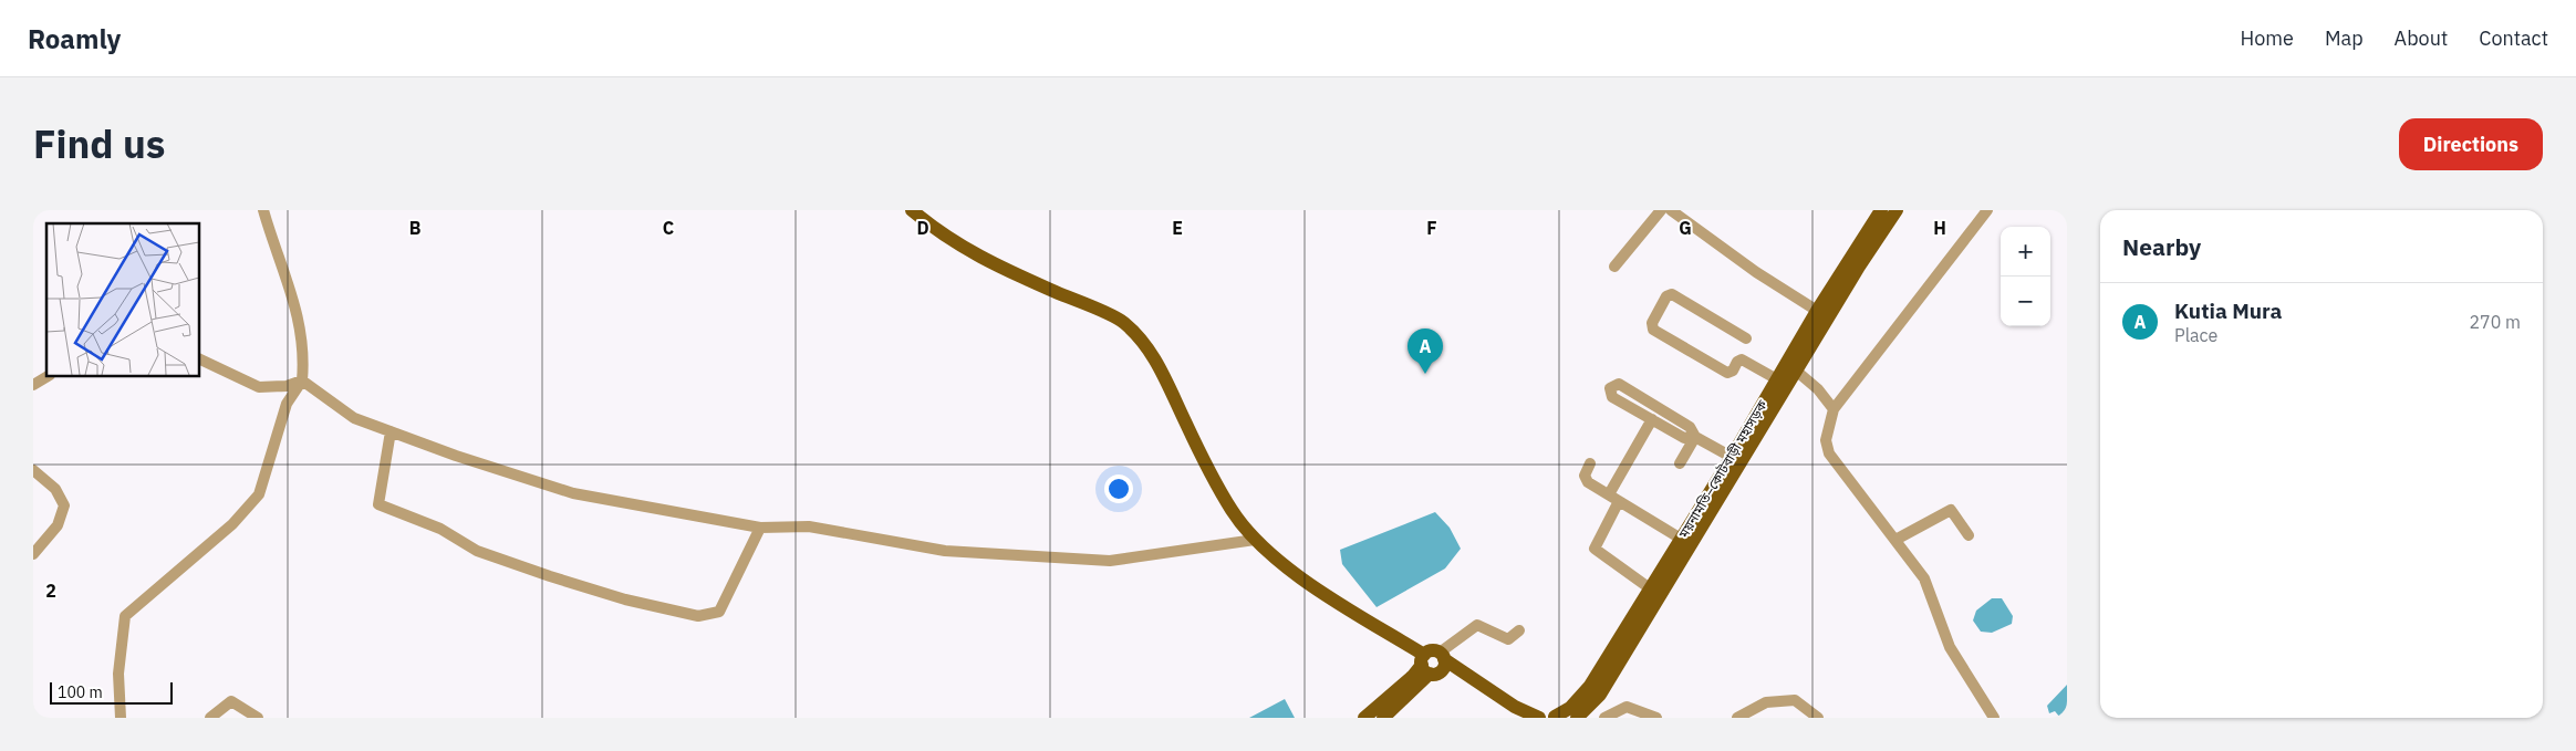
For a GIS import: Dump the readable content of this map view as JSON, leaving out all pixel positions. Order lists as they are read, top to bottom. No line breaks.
{"streets":{"main road":["ময়নামতি–কোটবাড়ী মহাসড়ক"]},"scale_bar":"100 m","page":{"header":"Roamly","nav":["Home","Map","About","Contact"],"title":"Find us","buttons":"Directions","heading":"Nearby","map_buttons":["+","−"],"list":[{"mark":"A","name":"Kutia Mura","note":"Place","value":"270 m"}],"pins":"A","scale":"100 m"},"grid":{"columns":["B","C","D","E","F","G","H"],"rows":["2"]}}
